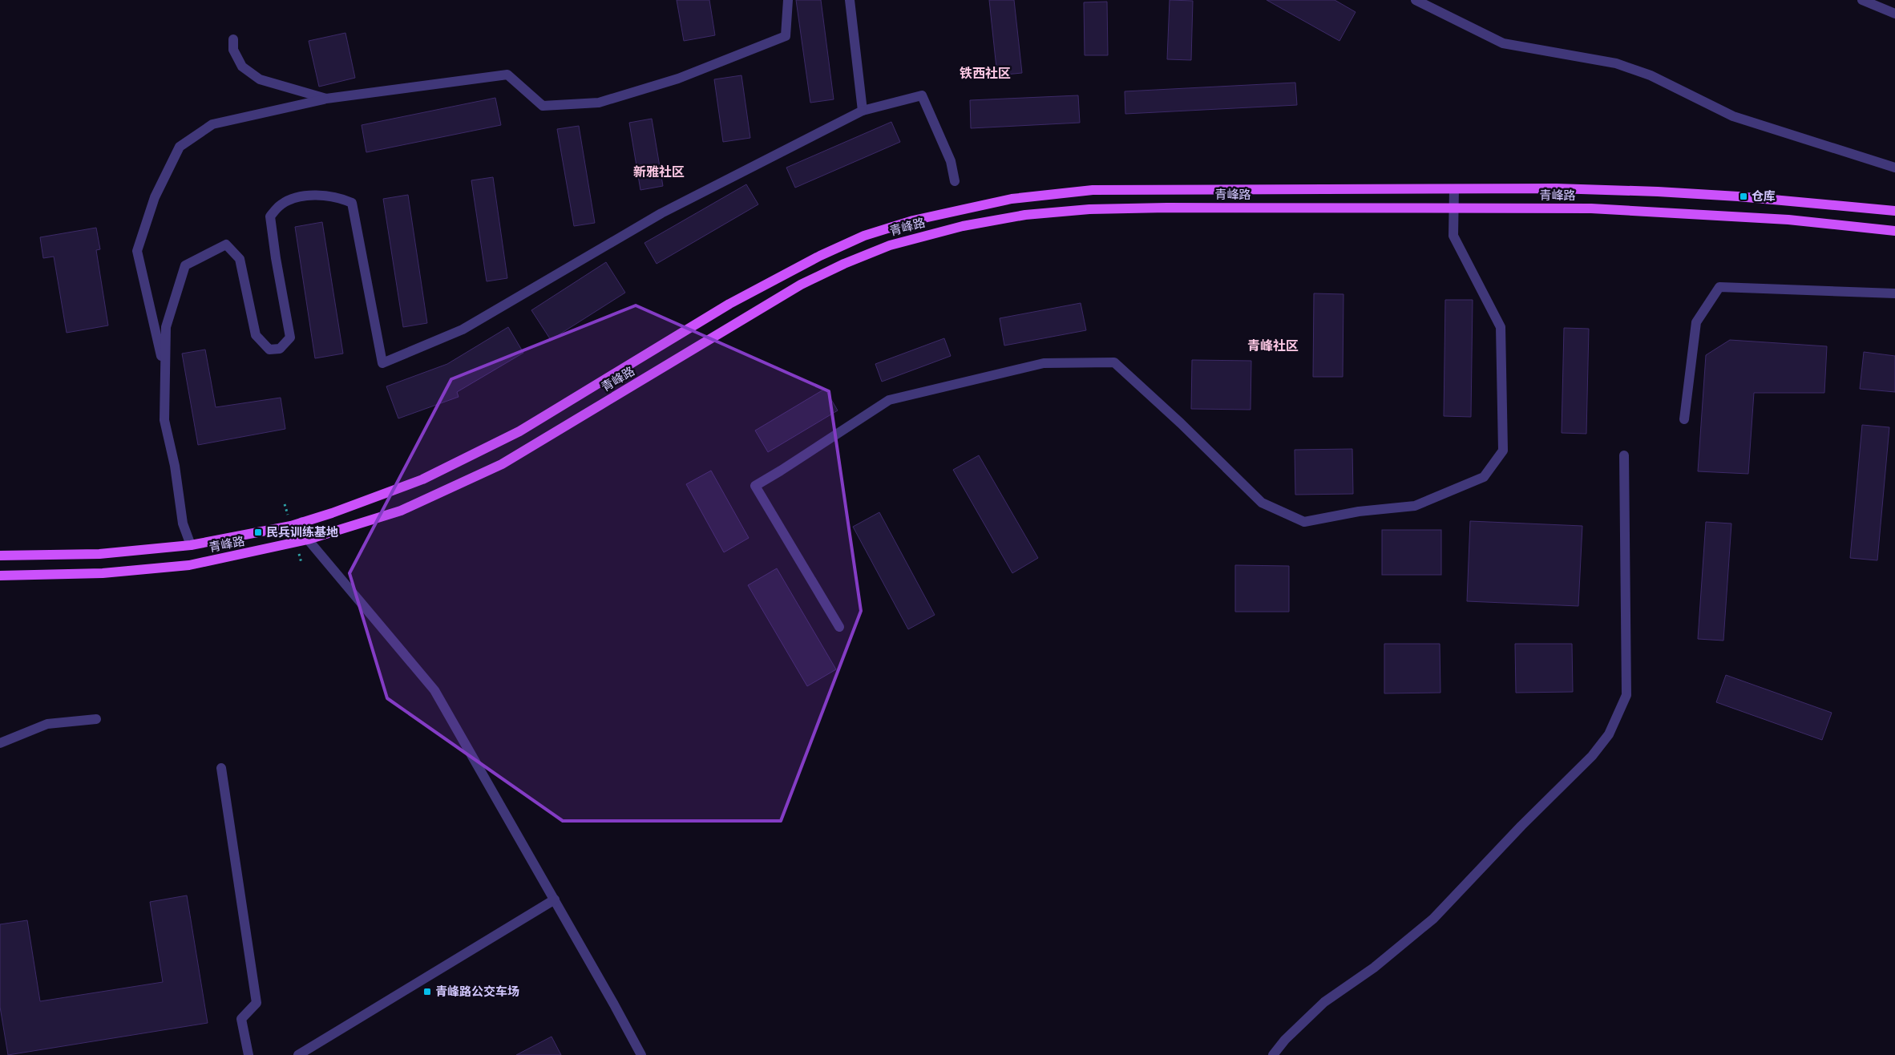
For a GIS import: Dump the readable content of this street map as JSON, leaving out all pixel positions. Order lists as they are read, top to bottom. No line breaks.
{"streets":{"main road":["青峰路"]},"districts":["铁西社区","新雅社区","青峰社区"],"places":{"transit":["仓库","民兵训练基地","青峰路公交车场"]}}
